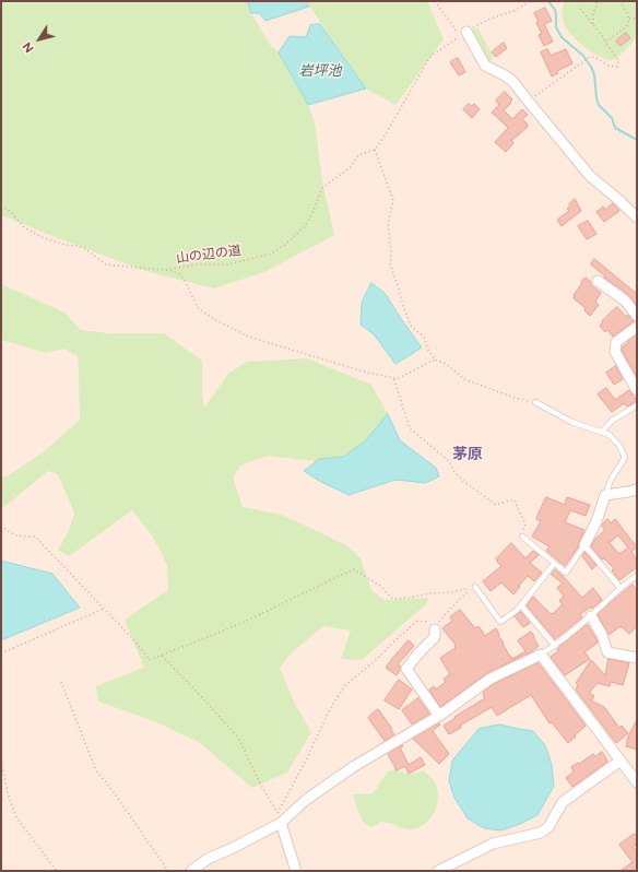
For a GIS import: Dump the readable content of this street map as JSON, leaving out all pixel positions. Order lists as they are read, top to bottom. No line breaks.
{"streets":{"path":["山の辺の道"]},"districts":["茅原"],"water":["岩坪池"],"north":"bottom left"}
